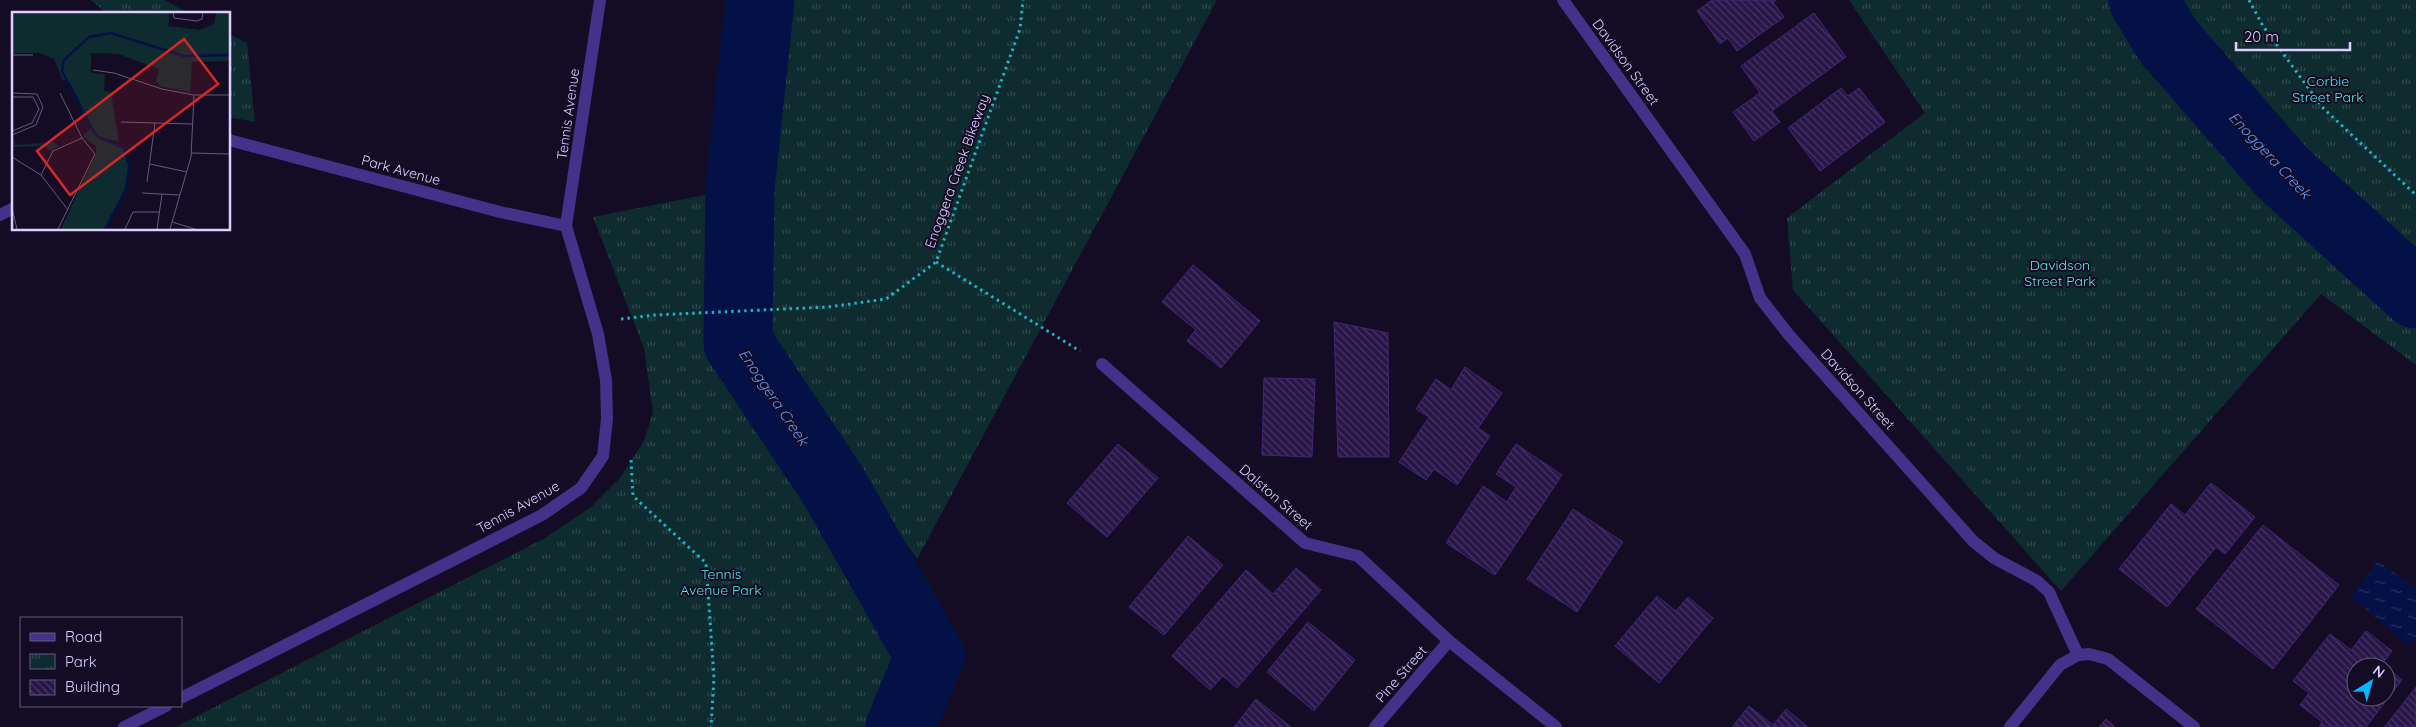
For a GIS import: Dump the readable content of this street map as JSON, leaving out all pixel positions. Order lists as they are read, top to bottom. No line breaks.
{"streets":{"street":["Davidson Street","Tennis Avenue","Park Avenue","Dalston Street","Pine Street"],"path":["Enoggera Creek Bikeway"]},"crossings":[["Tennis Avenue","Park Avenue"],["Dalston Street","Pine Street"]],"water":["Enoggera Creek"],"parks":["Corbie Street Park","Davidson Street Park","Tennis Avenue Park"],"legend":["Road","Park","Building"],"scale_bar":"20 m","north":"top right"}
